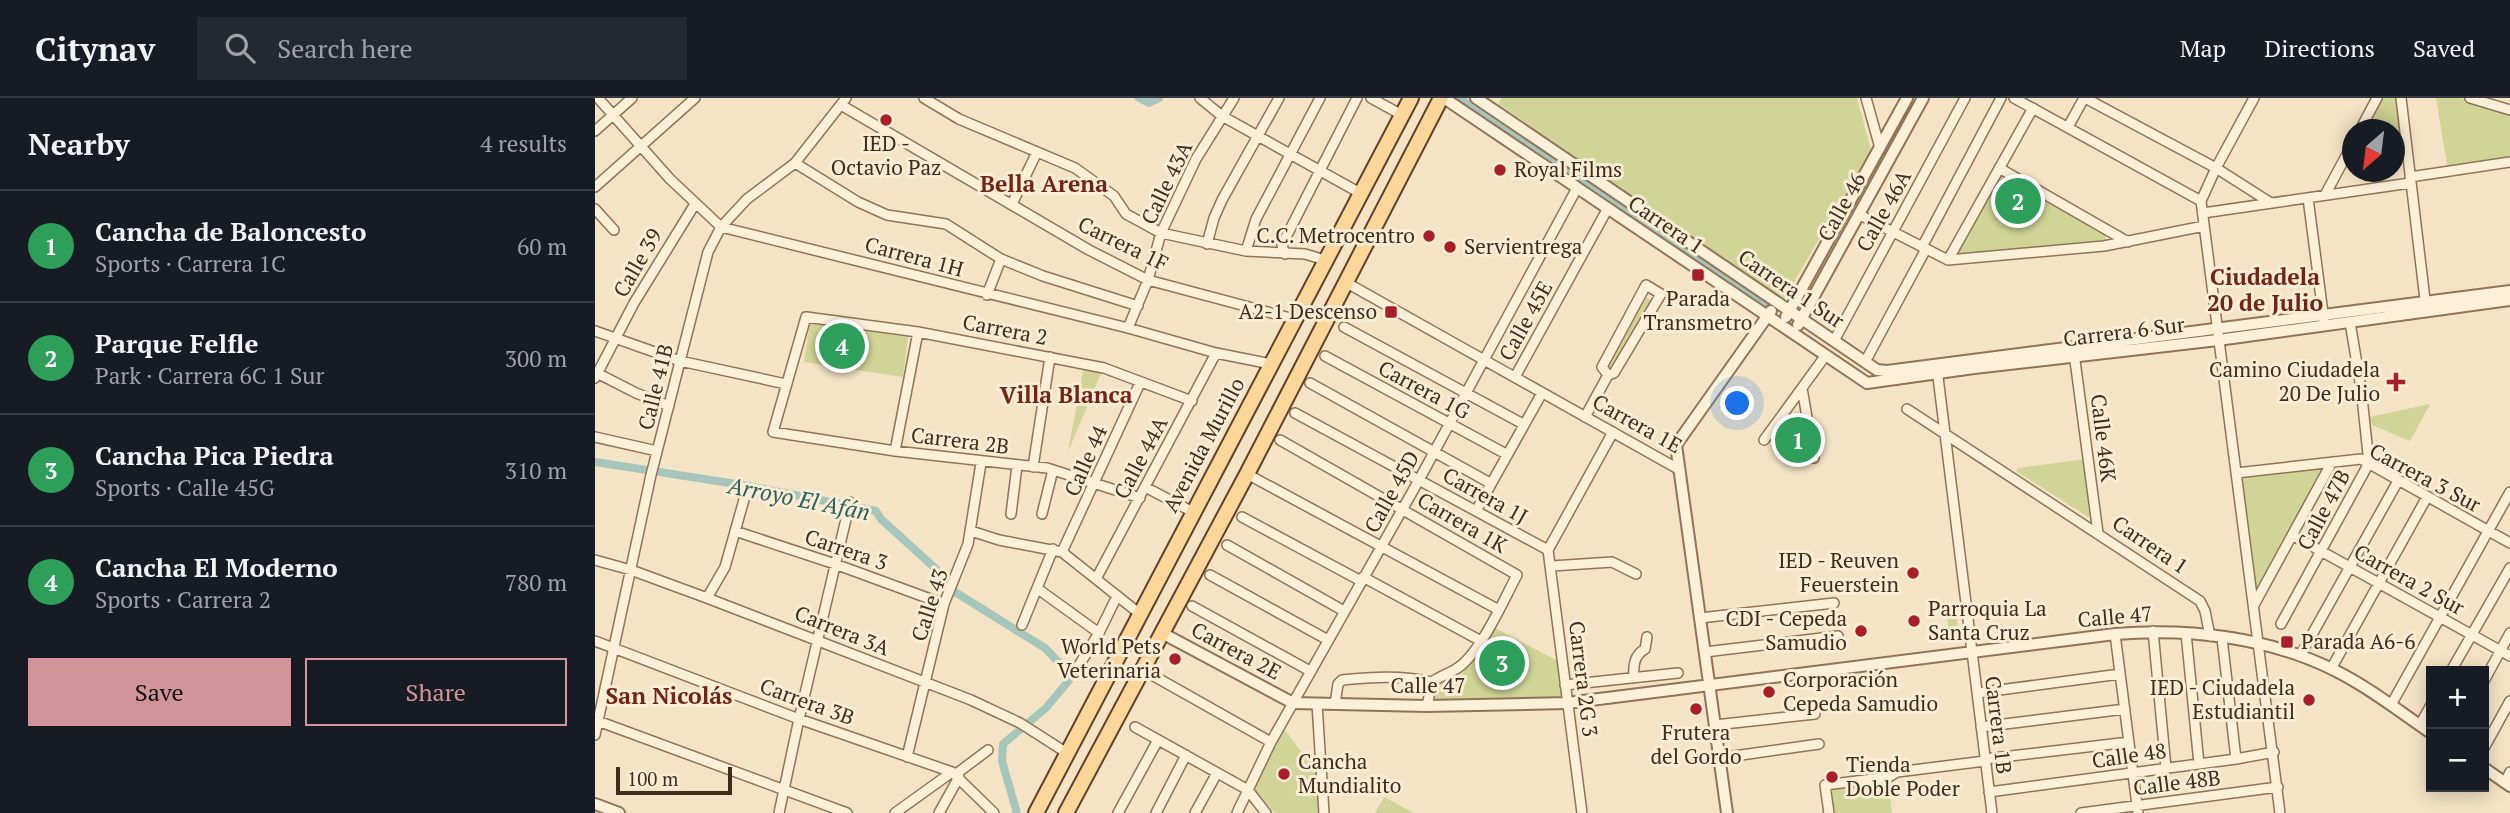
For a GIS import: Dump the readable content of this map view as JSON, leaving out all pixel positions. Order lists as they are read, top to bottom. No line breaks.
{"streets":{"main road":["Avenida Murillo"],"street":["Calle 43A","Calle 46","Calle 46A","Carrera 1","Carrera 1F","Carrera 1H","Calle 39","Carrera 1 Sur","Calle 45E","Carrera 2","Carrera 6 Sur","Calle 41B","Carrera 1G","Carrera 1E","Calle 46K","Carrera 2B","Calle 44A","Calle 44","Carrera 3 Sur","Calle 45D","Carrera 1J","Calle 47B","Carrera 1K","Carrera 3","Carrera 2 Sur","Calle 43","Calle 47","Carrera 3A","Carrera 2E","Carrera 2G 3","Carrera 3B","Carrera 1B","Calle 48","Calle 48B"]},"crossings":[["Calle 43A","Carrera 1F"],["Calle 43A","Carrera 1H"],["Calle 46","Carrera 1"],["Calle 46","Carrera 1 Sur"],["Calle 46A","Carrera 1 Sur"],["Carrera 1","Calle 45E"],["Carrera 1","Carrera 6 Sur"],["Carrera 1","Calle 46K"],["Carrera 1","Calle 45D"],["Carrera 1","Calle 47"],["Carrera 1","Carrera 1B"],["Carrera 1F","Calle 41B"],["Carrera 1F","Avenida Murillo"],["Carrera 1H","Calle 39"],["Carrera 1H","Calle 41B"],["Carrera 1H","Avenida Murillo"],["Carrera 1H","Calle 44A"],["Carrera 1 Sur","Carrera 6 Sur"],["Calle 45E","Carrera 1E"],["Carrera 2","Carrera 2B"],["Carrera 2","Calle 44A"],["Carrera 2","Calle 44"],["Carrera 6 Sur","Calle 46K"],["Carrera 6 Sur","Calle 47B"],["Carrera 6 Sur","Carrera 1B"],["Calle 41B","Carrera 3A"],["Calle 41B","Carrera 3B"],["Carrera 1G","Calle 45D"],["Carrera 1E","Calle 45D"],["Carrera 1E","Calle 47"],["Carrera 2B","Calle 44A"],["Carrera 2B","Calle 44"],["Carrera 2B","Calle 43"],["Avenida Murillo","Carrera 3A"],["Carrera 3 Sur","Calle 47B"],["Calle 45D","Carrera 1J"],["Calle 45D","Carrera 1K"],["Calle 45D","Calle 47"],["Calle 45D","Carrera 2E"],["Carrera 1J","Carrera 2G 3"],["Calle 47B","Carrera 2 Sur"],["Carrera 3","Calle 43"],["Calle 43","Carrera 3A"],["Calle 43","Carrera 3B"],["Calle 47","Carrera 2E"],["Calle 47","Carrera 2G 3"],["Calle 47","Carrera 1B"],["Carrera 1B","Calle 48"]],"districts":["Bella Arena","Ciudadela 20 de Julio","Villa Blanca","San Nicolás"],"water":["Arroyo El Afán"],"places":{"other":["IED - Octavio Paz","Royal Films","C.C. Metrocentro","Servientrega","IED - Reuven Feuerstein","Parroquia La Santa Cruz","CDI - Cepeda Samudio","World Pets Veterinaria","Corporación Cepeda Samudio","IED - Ciudadela Estudiantil","Frutera del Gordo","Cancha Mundialito","Tienda Doble Poder"],"transit":["Parada Transmetro","A2-1 Descenso","Parada A6-6"],"health":["Camino Ciudadela 20 De Julio"]},"scale_bar":"100 m","north":"bottom left","page":{"header":"Citynav","search":"Search here","nav":["Map","Directions","Saved"],"heading":["Nearby","4 results"],"pins":["2","4","1","3"],"list":[{"mark":"1","name":"Cancha de Baloncesto","note":"Sports · Carrera 1C","value":"60 m"},{"mark":"2","name":"Parque Felfle","note":"Park · Carrera 6C 1 Sur","value":"300 m"},{"mark":"3","name":"Cancha Pica Piedra","note":"Sports · Calle 45G","value":"310 m"},{"mark":"4","name":"Cancha El Moderno","note":"Sports · Carrera 2","value":"780 m"}],"buttons":["Save","Share"],"map_buttons":["+","−"],"scale":"100 m"}}
